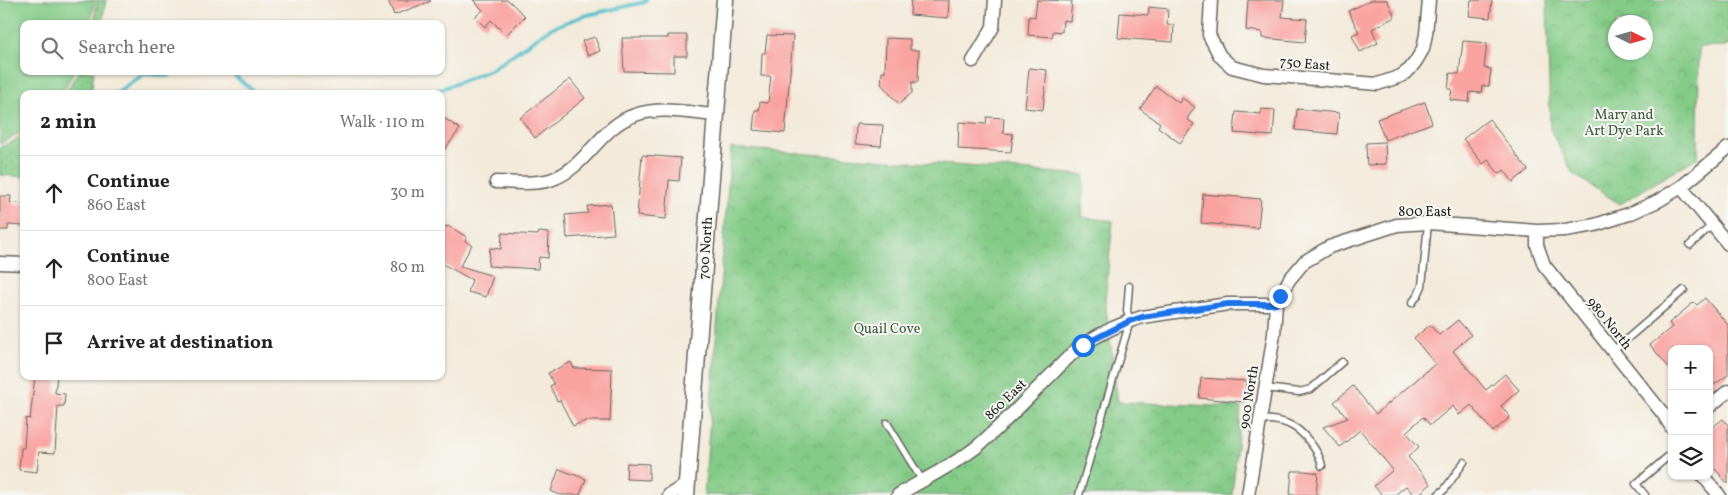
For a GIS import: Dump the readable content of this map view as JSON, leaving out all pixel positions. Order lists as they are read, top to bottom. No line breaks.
{"streets":{"street":["750 East","800 East","700 North","980 North","900 North","860 East"]},"crossings":[["800 East","980 North"],["800 East","900 North"]],"parks":["Mary and Art Dye Park","Quail Cove"],"north":"right","page":{"search":"Search here","heading":["2 min","Walk · 110 m"],"list":[["Continue","860 East","30 m"],["Continue","800 East","80 m"],"Arrive at destination"],"map_buttons":["+","−"]}}
